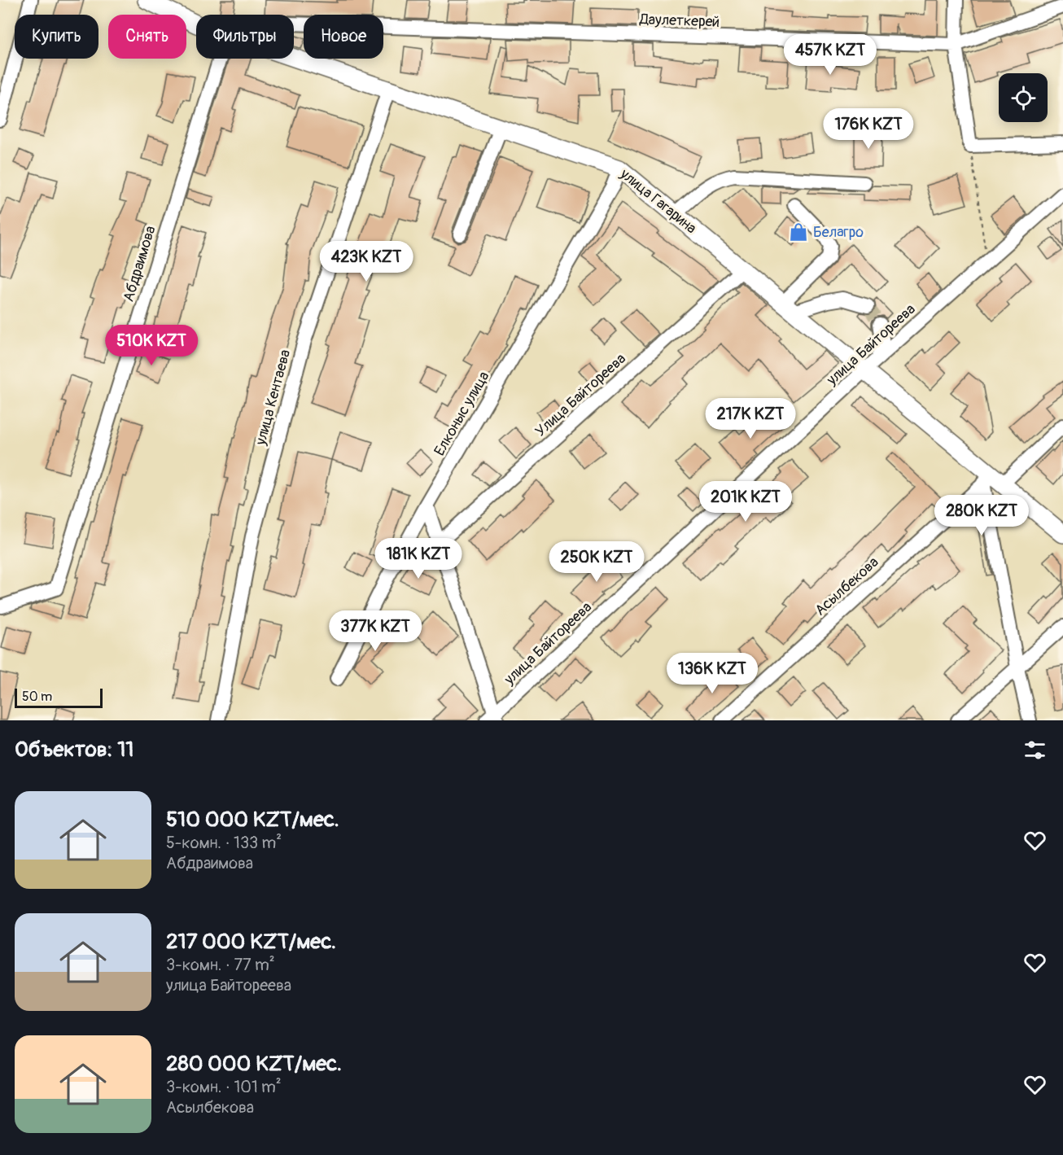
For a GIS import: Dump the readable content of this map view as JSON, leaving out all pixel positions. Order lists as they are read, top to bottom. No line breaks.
{"streets":{"main road":["улица Гагарина"],"street":["Даулеткерей","Абдраимова","улица Байтореева","Улица Байтореева","улица Кентаева","Елконыс улица","Асылбекова"]},"crossings":[["улица Гагарина","улица Байтореева"],["улица Гагарина","Улица Байтореева"],["улица Гагарина","улица Кентаева"],["улица Гагарина","Елконыс улица"],["улица Гагарина","Асылбекова"]],"places":{"shop":["Белагро"]},"scale_bar":"50 m","page":{"chip":["Купить","Снять","Фильтры","Новое"],"price":["457K KZT","176K KZT","423K KZT","510K KZT","217K KZT","201K KZT","280K KZT","181K KZT","250K KZT","377K KZT","136K KZT"],"scale":"50 m","heading":"Объектов: 11","list":[{"name":"510 000 KZT/мес.","note":"5-комн. · 133 m² · Абдраимова"},{"name":"217 000 KZT/мес.","note":"3-комн. · 77 m² · улица Байтореева"},{"name":"280 000 KZT/мес.","note":"3-комн. · 101 m² · Асылбекова"}]}}
